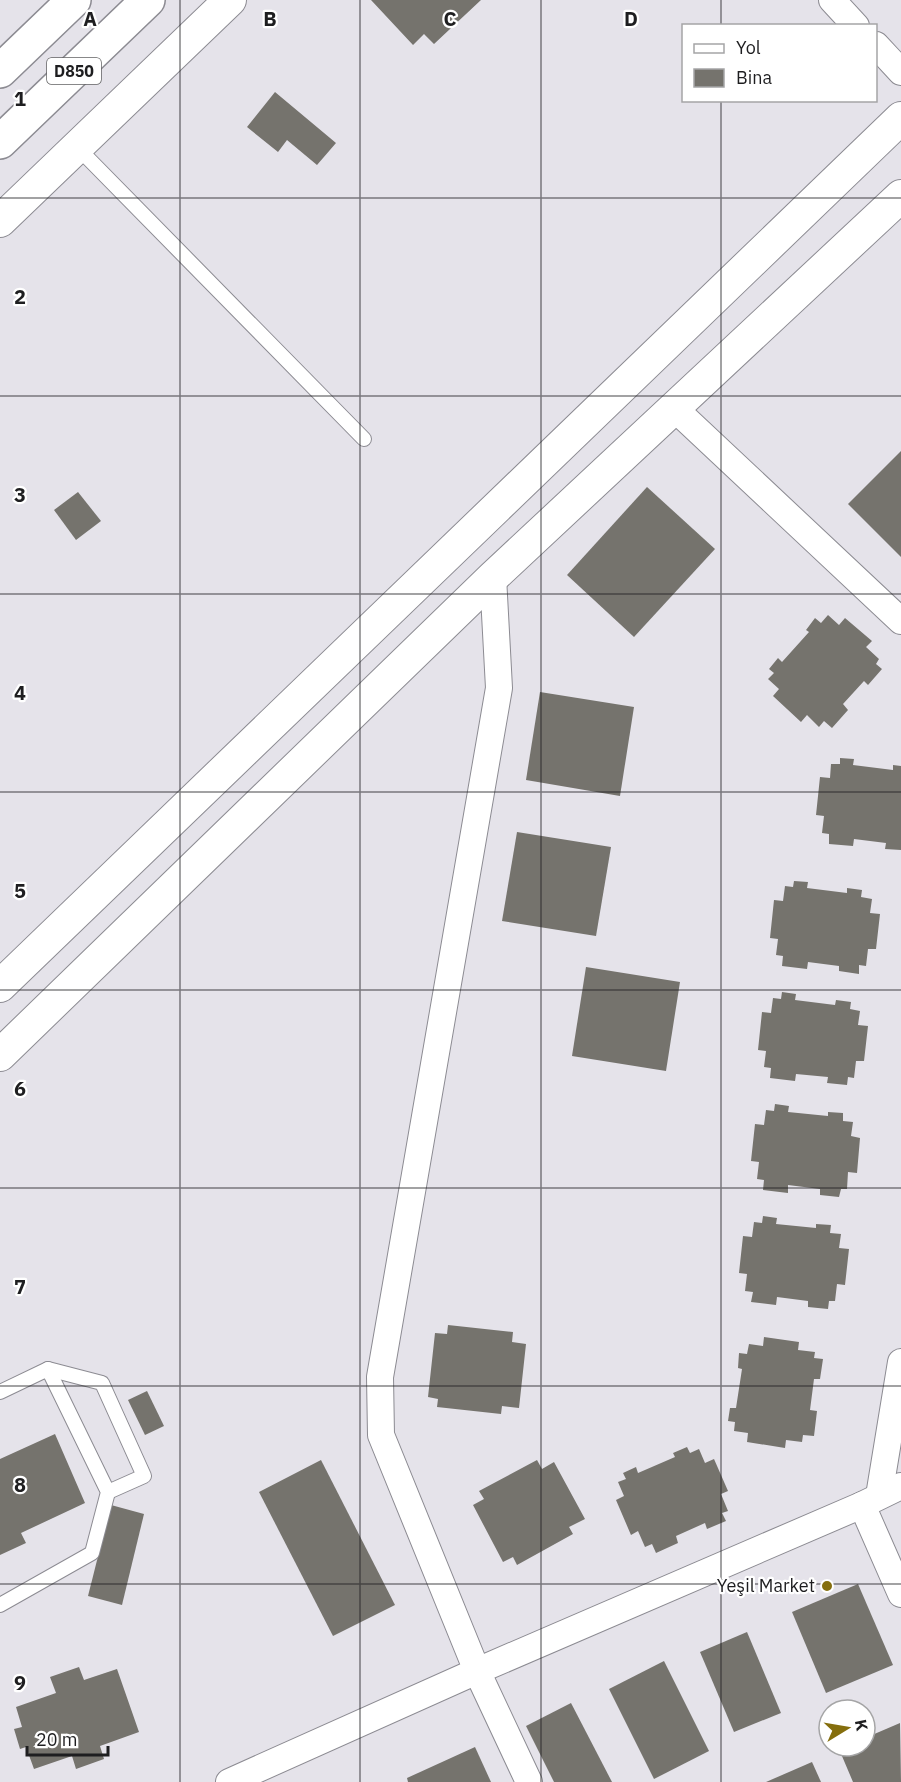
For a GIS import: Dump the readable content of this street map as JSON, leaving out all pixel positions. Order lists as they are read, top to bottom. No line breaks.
{"streets":{"highway":["D850"]},"places":["Yeşil Market"],"legend":["Yol","Bina"],"scale_bar":"20 m","north":"right","grid":{"columns":["A","B","C","D"],"rows":["1","2","3","4","5","6","7","8","9"]}}
